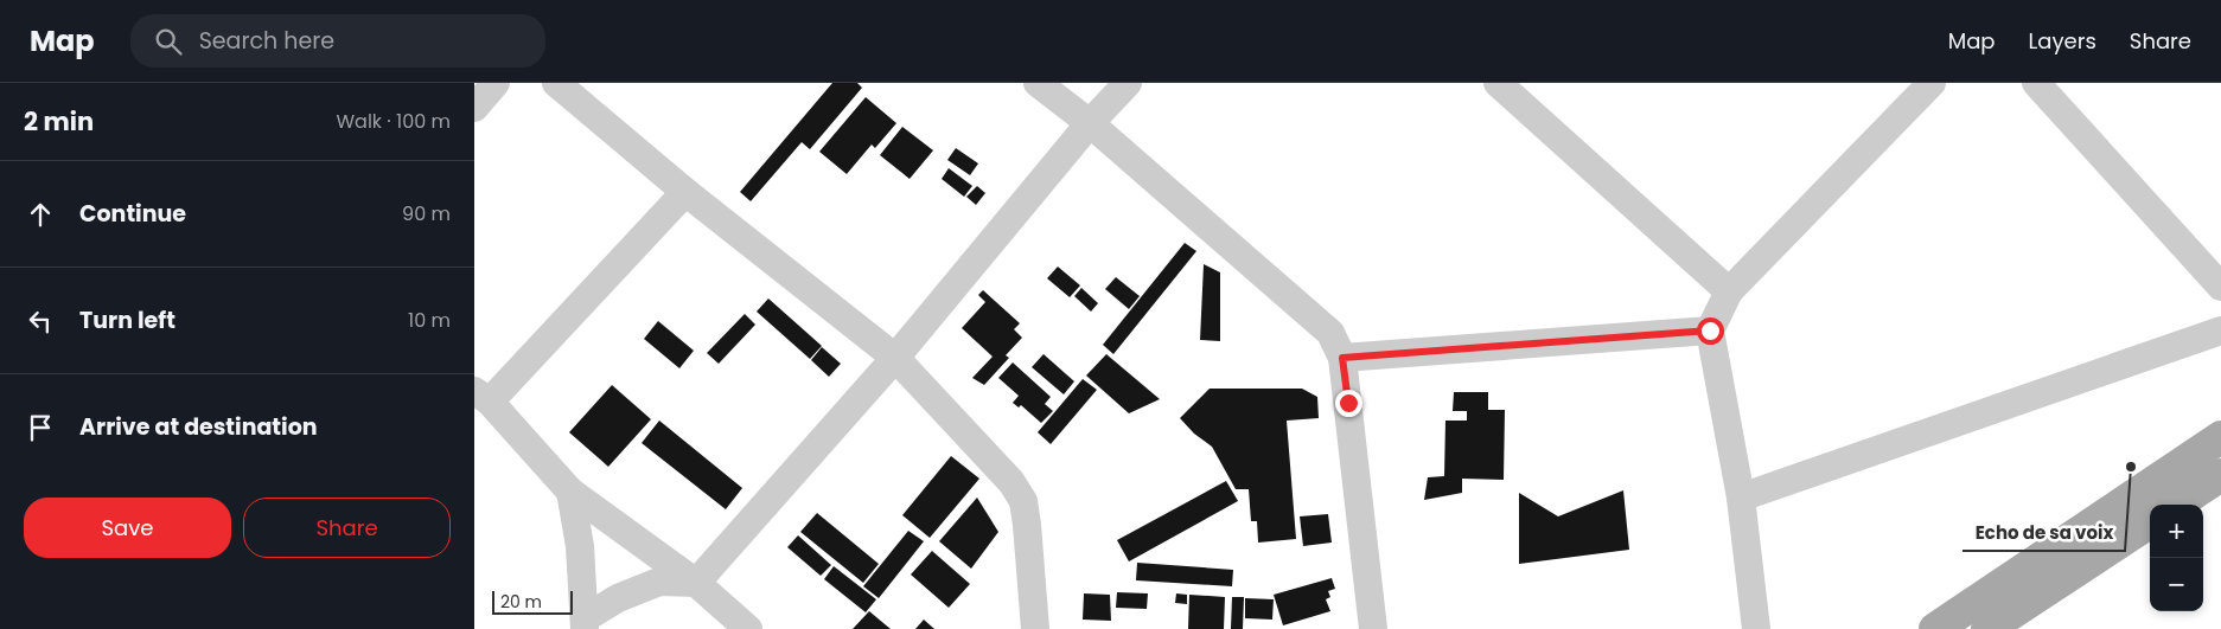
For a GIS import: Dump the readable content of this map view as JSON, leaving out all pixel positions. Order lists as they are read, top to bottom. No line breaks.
{"places":["Echo de sa voix"],"scale_bar":"20 m","page":{"header":"Map","search":"Search here","nav":["Map","Layers","Share"],"heading":["2 min","Walk · 100 m"],"list":[["Continue","90 m"],["Turn left","10 m"],"Arrive at destination"],"buttons":["Save","Share"],"map_buttons":["+","−"],"scale":"20 m"}}
